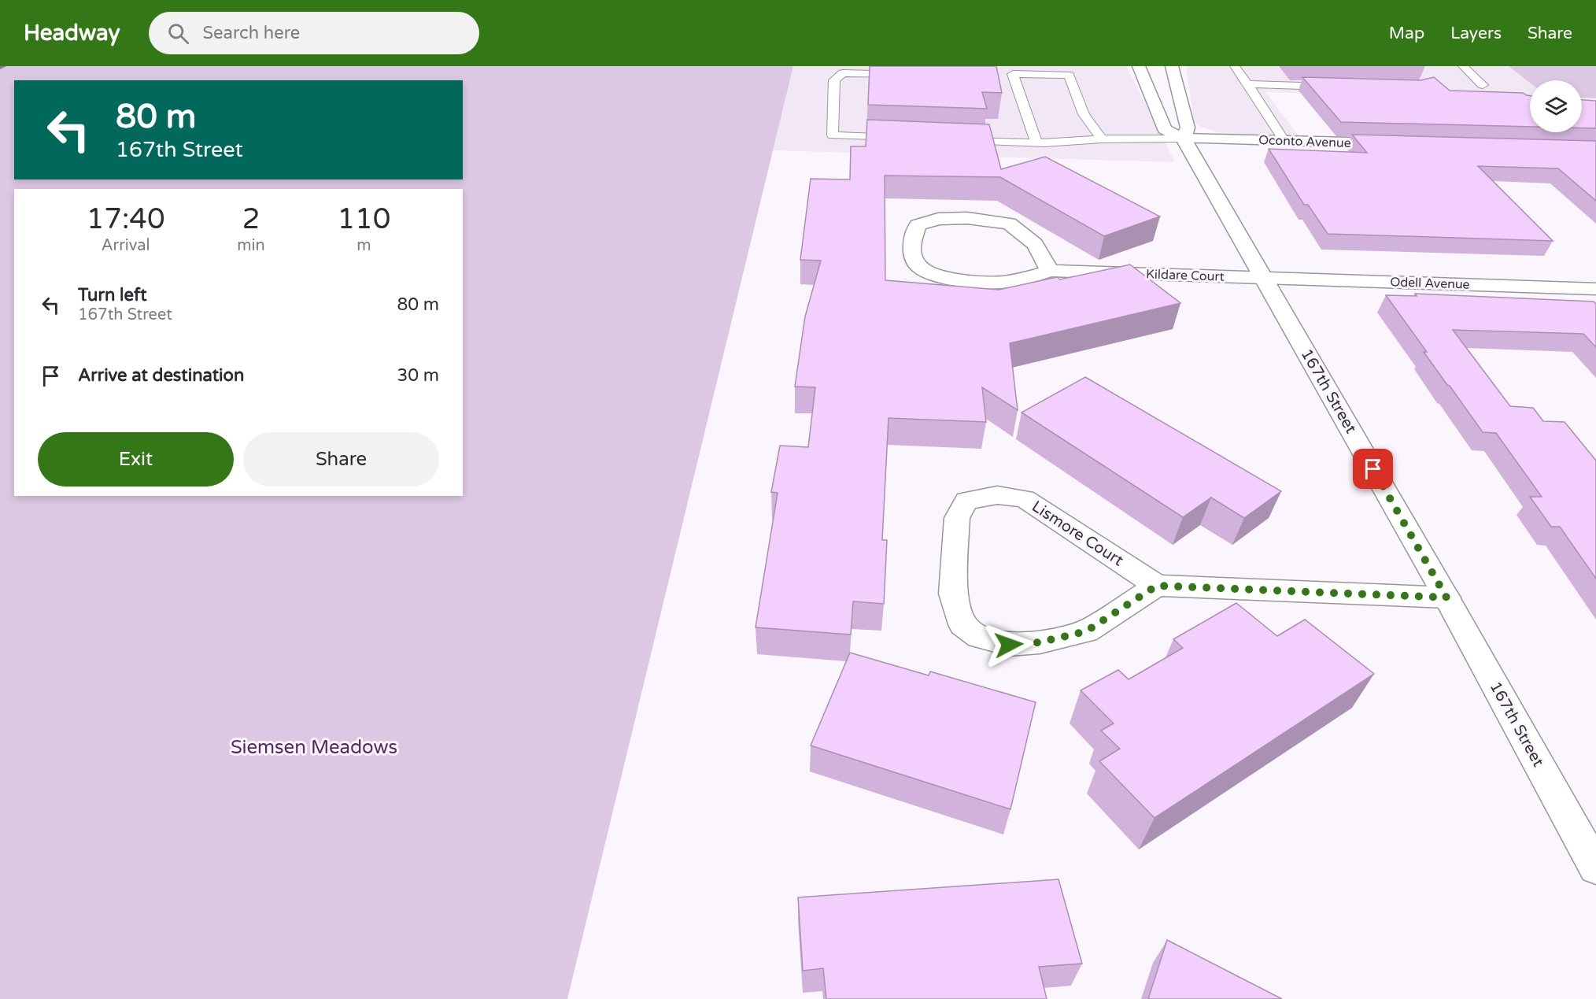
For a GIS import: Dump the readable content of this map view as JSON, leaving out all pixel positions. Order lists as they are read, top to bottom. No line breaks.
{"streets":{"street":["Oconto Avenue","Kildare Court","Odell Avenue","167th Street","Lismore Court"]},"crossings":[["Oconto Avenue","167th Street"],["Kildare Court","Odell Avenue"],["Kildare Court","167th Street"],["Odell Avenue","167th Street"]],"parks":["Siemsen Meadows"],"page":{"header":"Headway","search":"Search here","nav":["Map","Layers","Share"],"turn":["80 m","167th Street"],"eta":["17:40","Arrival","2","min","110","m"],"list":[{"name":"Turn left","note":"167th Street","value":"80 m"},{"name":"Arrive at destination","value":"30 m"}],"buttons":["Exit","Share"]}}
